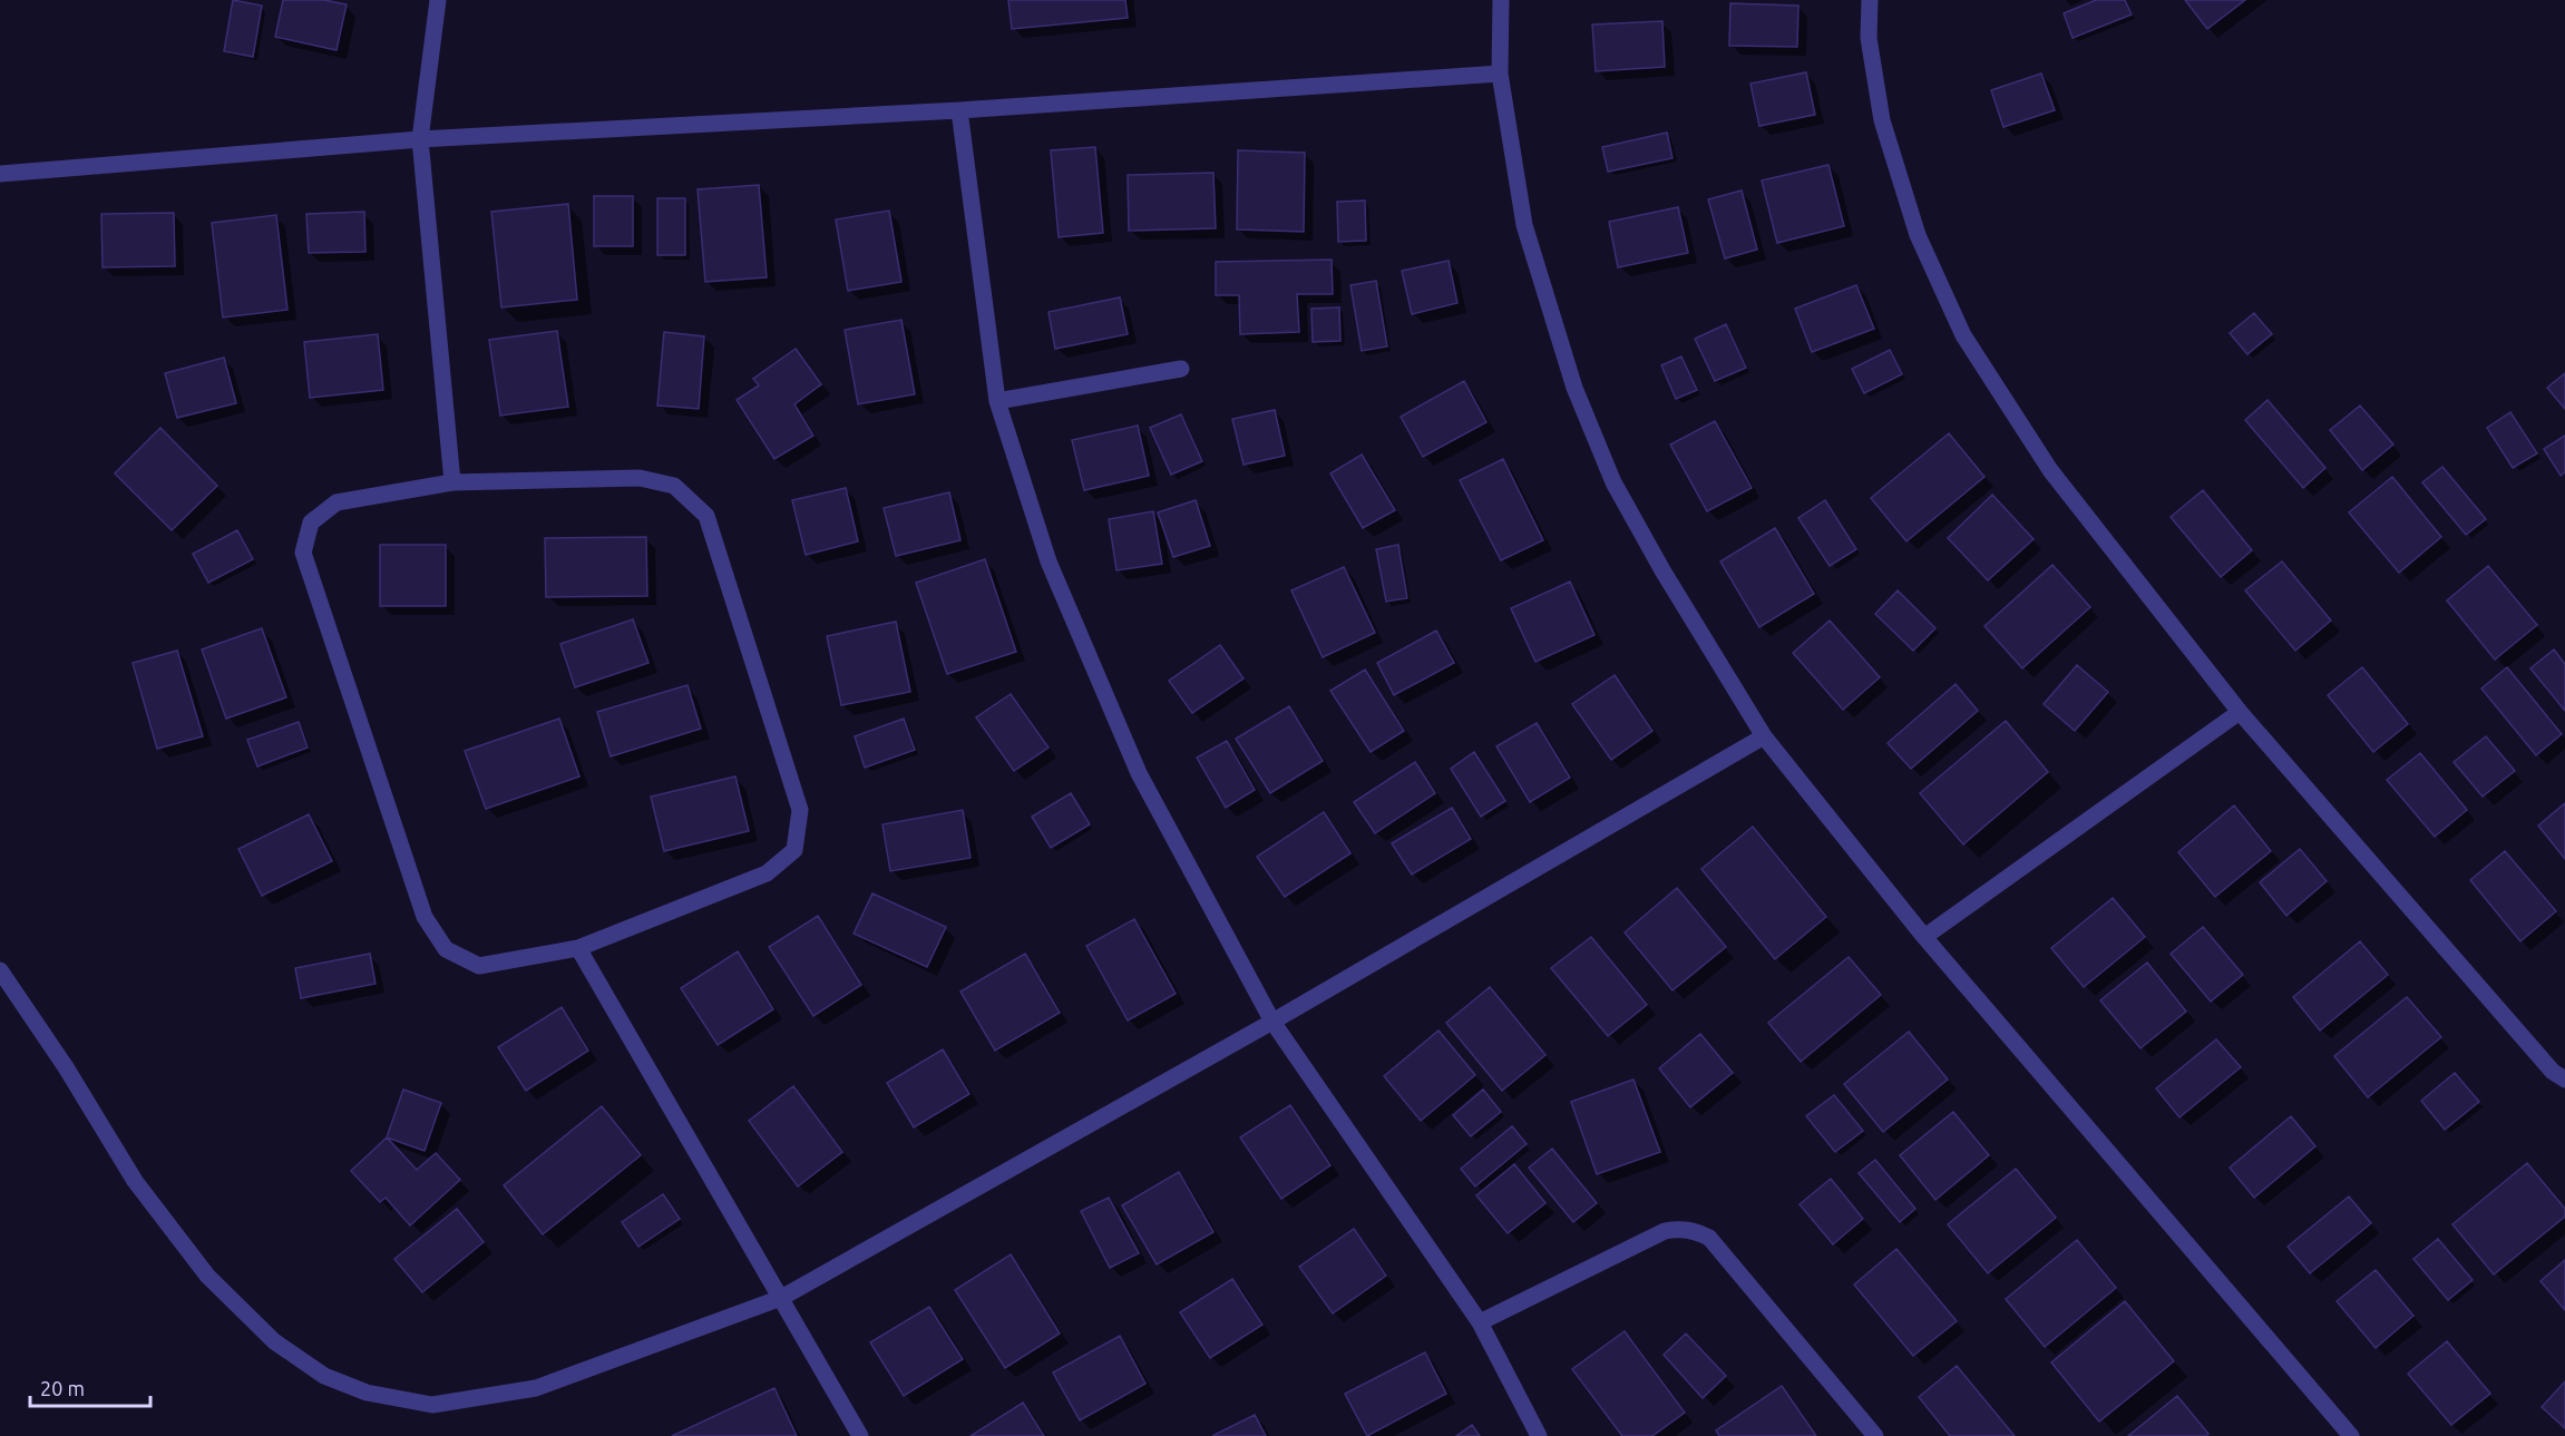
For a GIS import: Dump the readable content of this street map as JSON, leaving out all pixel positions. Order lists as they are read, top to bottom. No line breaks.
{"scale_bar":"20 m"}
